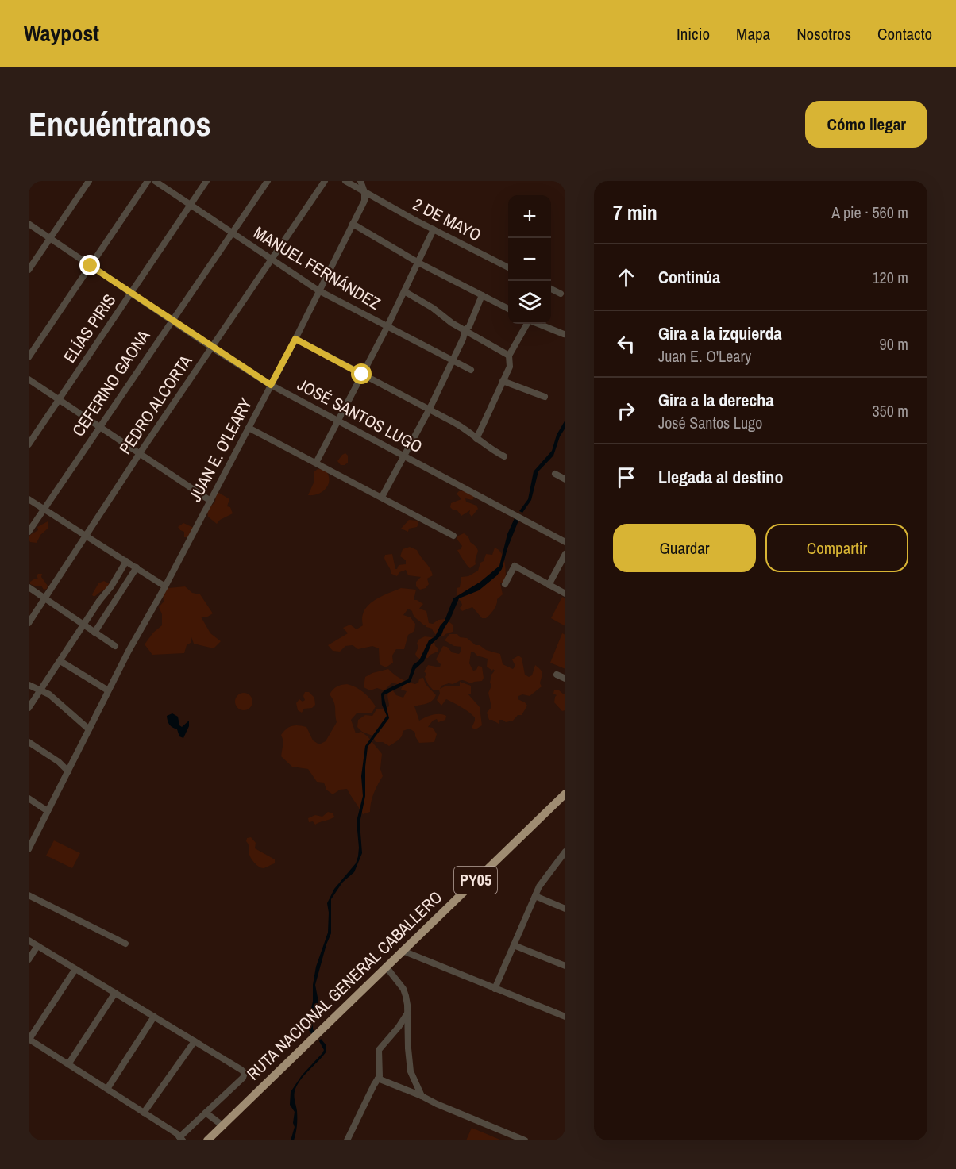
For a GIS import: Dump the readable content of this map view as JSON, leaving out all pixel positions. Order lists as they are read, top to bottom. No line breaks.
{"streets":{"highway":["PY05","RUTA NACIONAL GENERAL CABALLERO"],"street":["2 DE MAYO","MANUEL FERNÁNDEZ","ELÍAS PIRIS","CEFERINO GAONA","PEDRO ALCORTA","JOSÉ SANTOS LUGO","JUAN E. O'LEARY"]},"crossings":[["2 DE MAYO","JUAN E. O'LEARY"],["MANUEL FERNÁNDEZ","ELÍAS PIRIS"],["MANUEL FERNÁNDEZ","CEFERINO GAONA"],["MANUEL FERNÁNDEZ","PEDRO ALCORTA"],["MANUEL FERNÁNDEZ","JUAN E. O'LEARY"],["ELÍAS PIRIS","JOSÉ SANTOS LUGO"],["CEFERINO GAONA","JOSÉ SANTOS LUGO"],["PEDRO ALCORTA","JOSÉ SANTOS LUGO"],["JOSÉ SANTOS LUGO","JUAN E. O'LEARY"]],"page":{"header":"Waypost","nav":["Inicio","Mapa","Nosotros","Contacto"],"buttons":["Cómo llegar",["Guardar","Compartir"]],"title":"Encuéntranos","heading":["7 min","A pie · 560 m"],"map_buttons":["+","−"],"list":[["Continúa","120 m"],["Gira a la izquierda","Juan E. O'Leary","90 m"],["Gira a la derecha","José Santos Lugo","350 m"],"Llegada al destino"]}}
